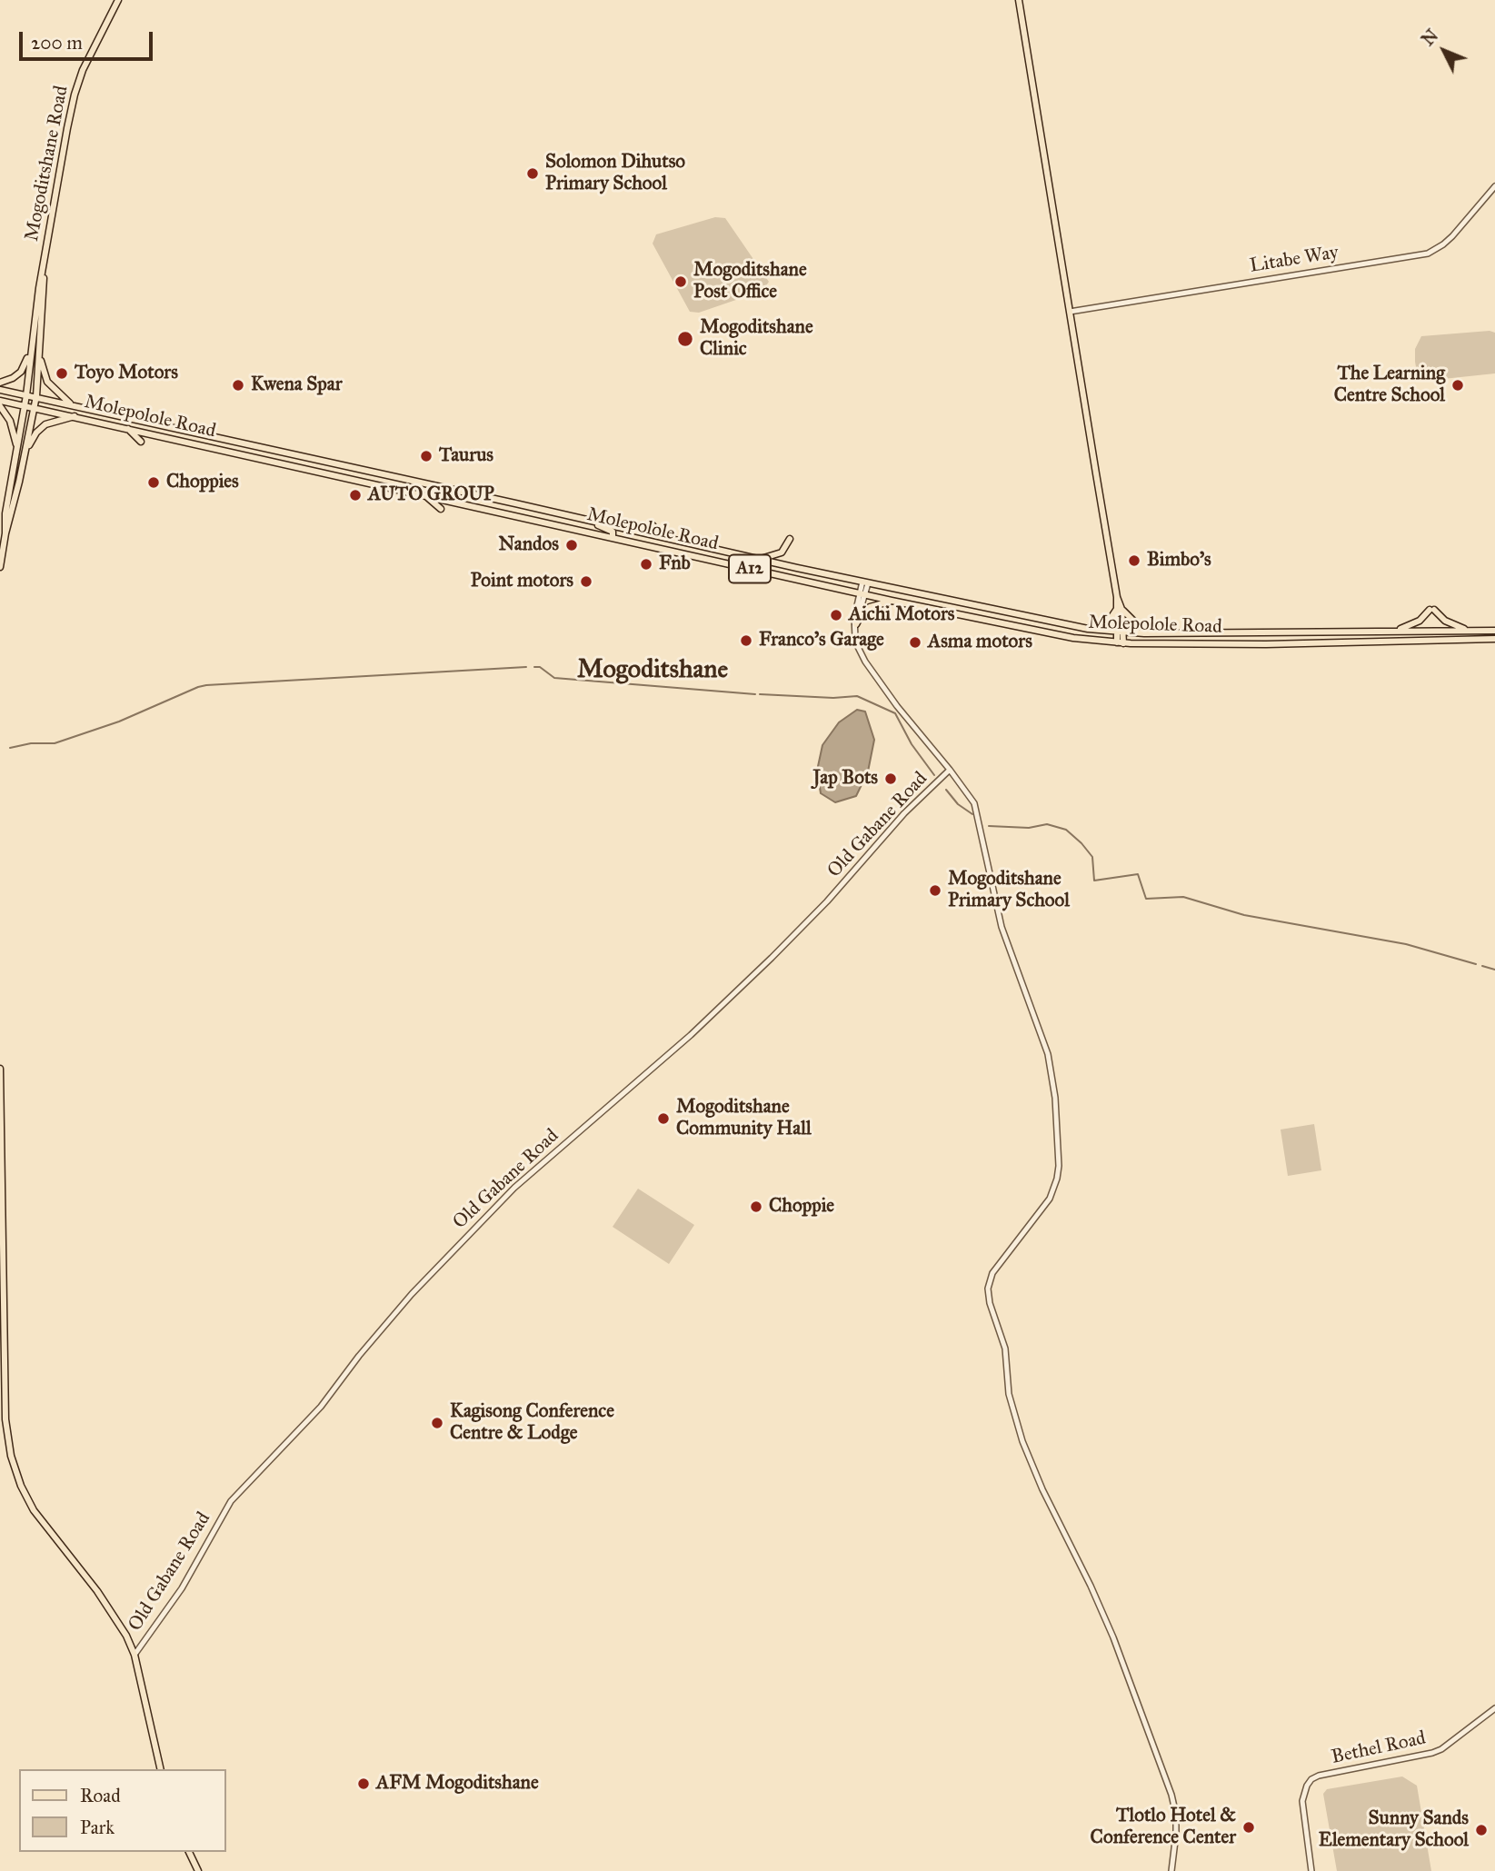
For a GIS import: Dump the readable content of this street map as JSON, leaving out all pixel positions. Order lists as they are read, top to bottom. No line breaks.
{"streets":{"main road":["Mogoditshane Road","Molepolole Road","A12"],"street":["Litabe Way","Old Gabane Road","Bethel Road"]},"districts":["Mogoditshane"],"places":["Solomon Dihutso Primary School","Mogoditshane Post Office","Mogoditshane Clinic","Toyo Motors","Kwena Spar","The Learning Centre School","Taurus","Choppies","AUTO GROUP","Nandos","Bimbo's","Fnb","Point motors","Aichi Motors","Franco's Garage","Asma motors","Jap Bots","Mogoditshane Primary School","Mogoditshane Community Hall","Choppie","Kagisong Conference Centre & Lodge","AFM Mogoditshane","Tlotlo Hotel & Conference Center","Sunny Sands Elementary School"],"legend":["Road","Park"],"scale_bar":"200 m","north":"top left"}
